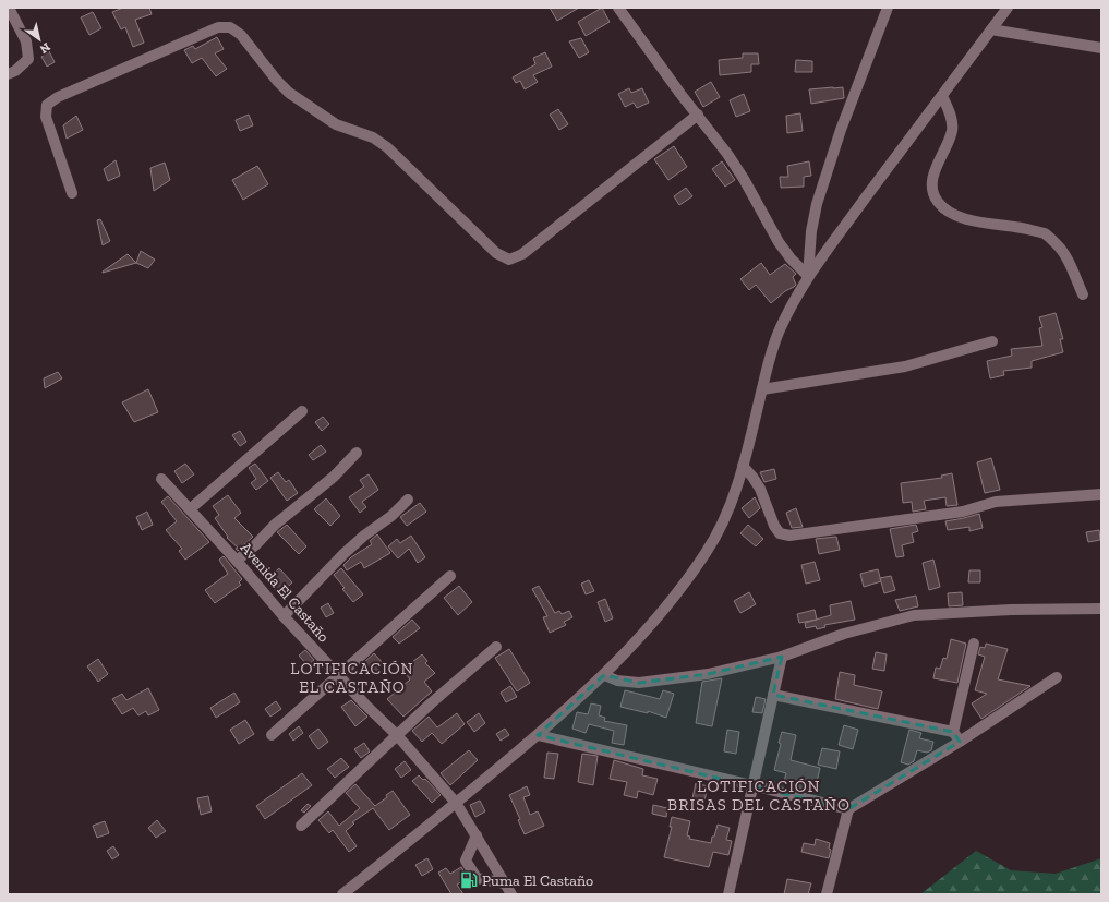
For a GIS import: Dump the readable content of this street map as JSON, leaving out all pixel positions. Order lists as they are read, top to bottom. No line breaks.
{"streets":{"street":["Avenida El Castaño"]},"districts":["LOTIFICACIÓN EL CASTAÑO","LOTIFICACIÓN BRISAS DEL CASTAÑO"],"places":{"fuel station":["Puma El Castaño"]},"north":"bottom right"}
